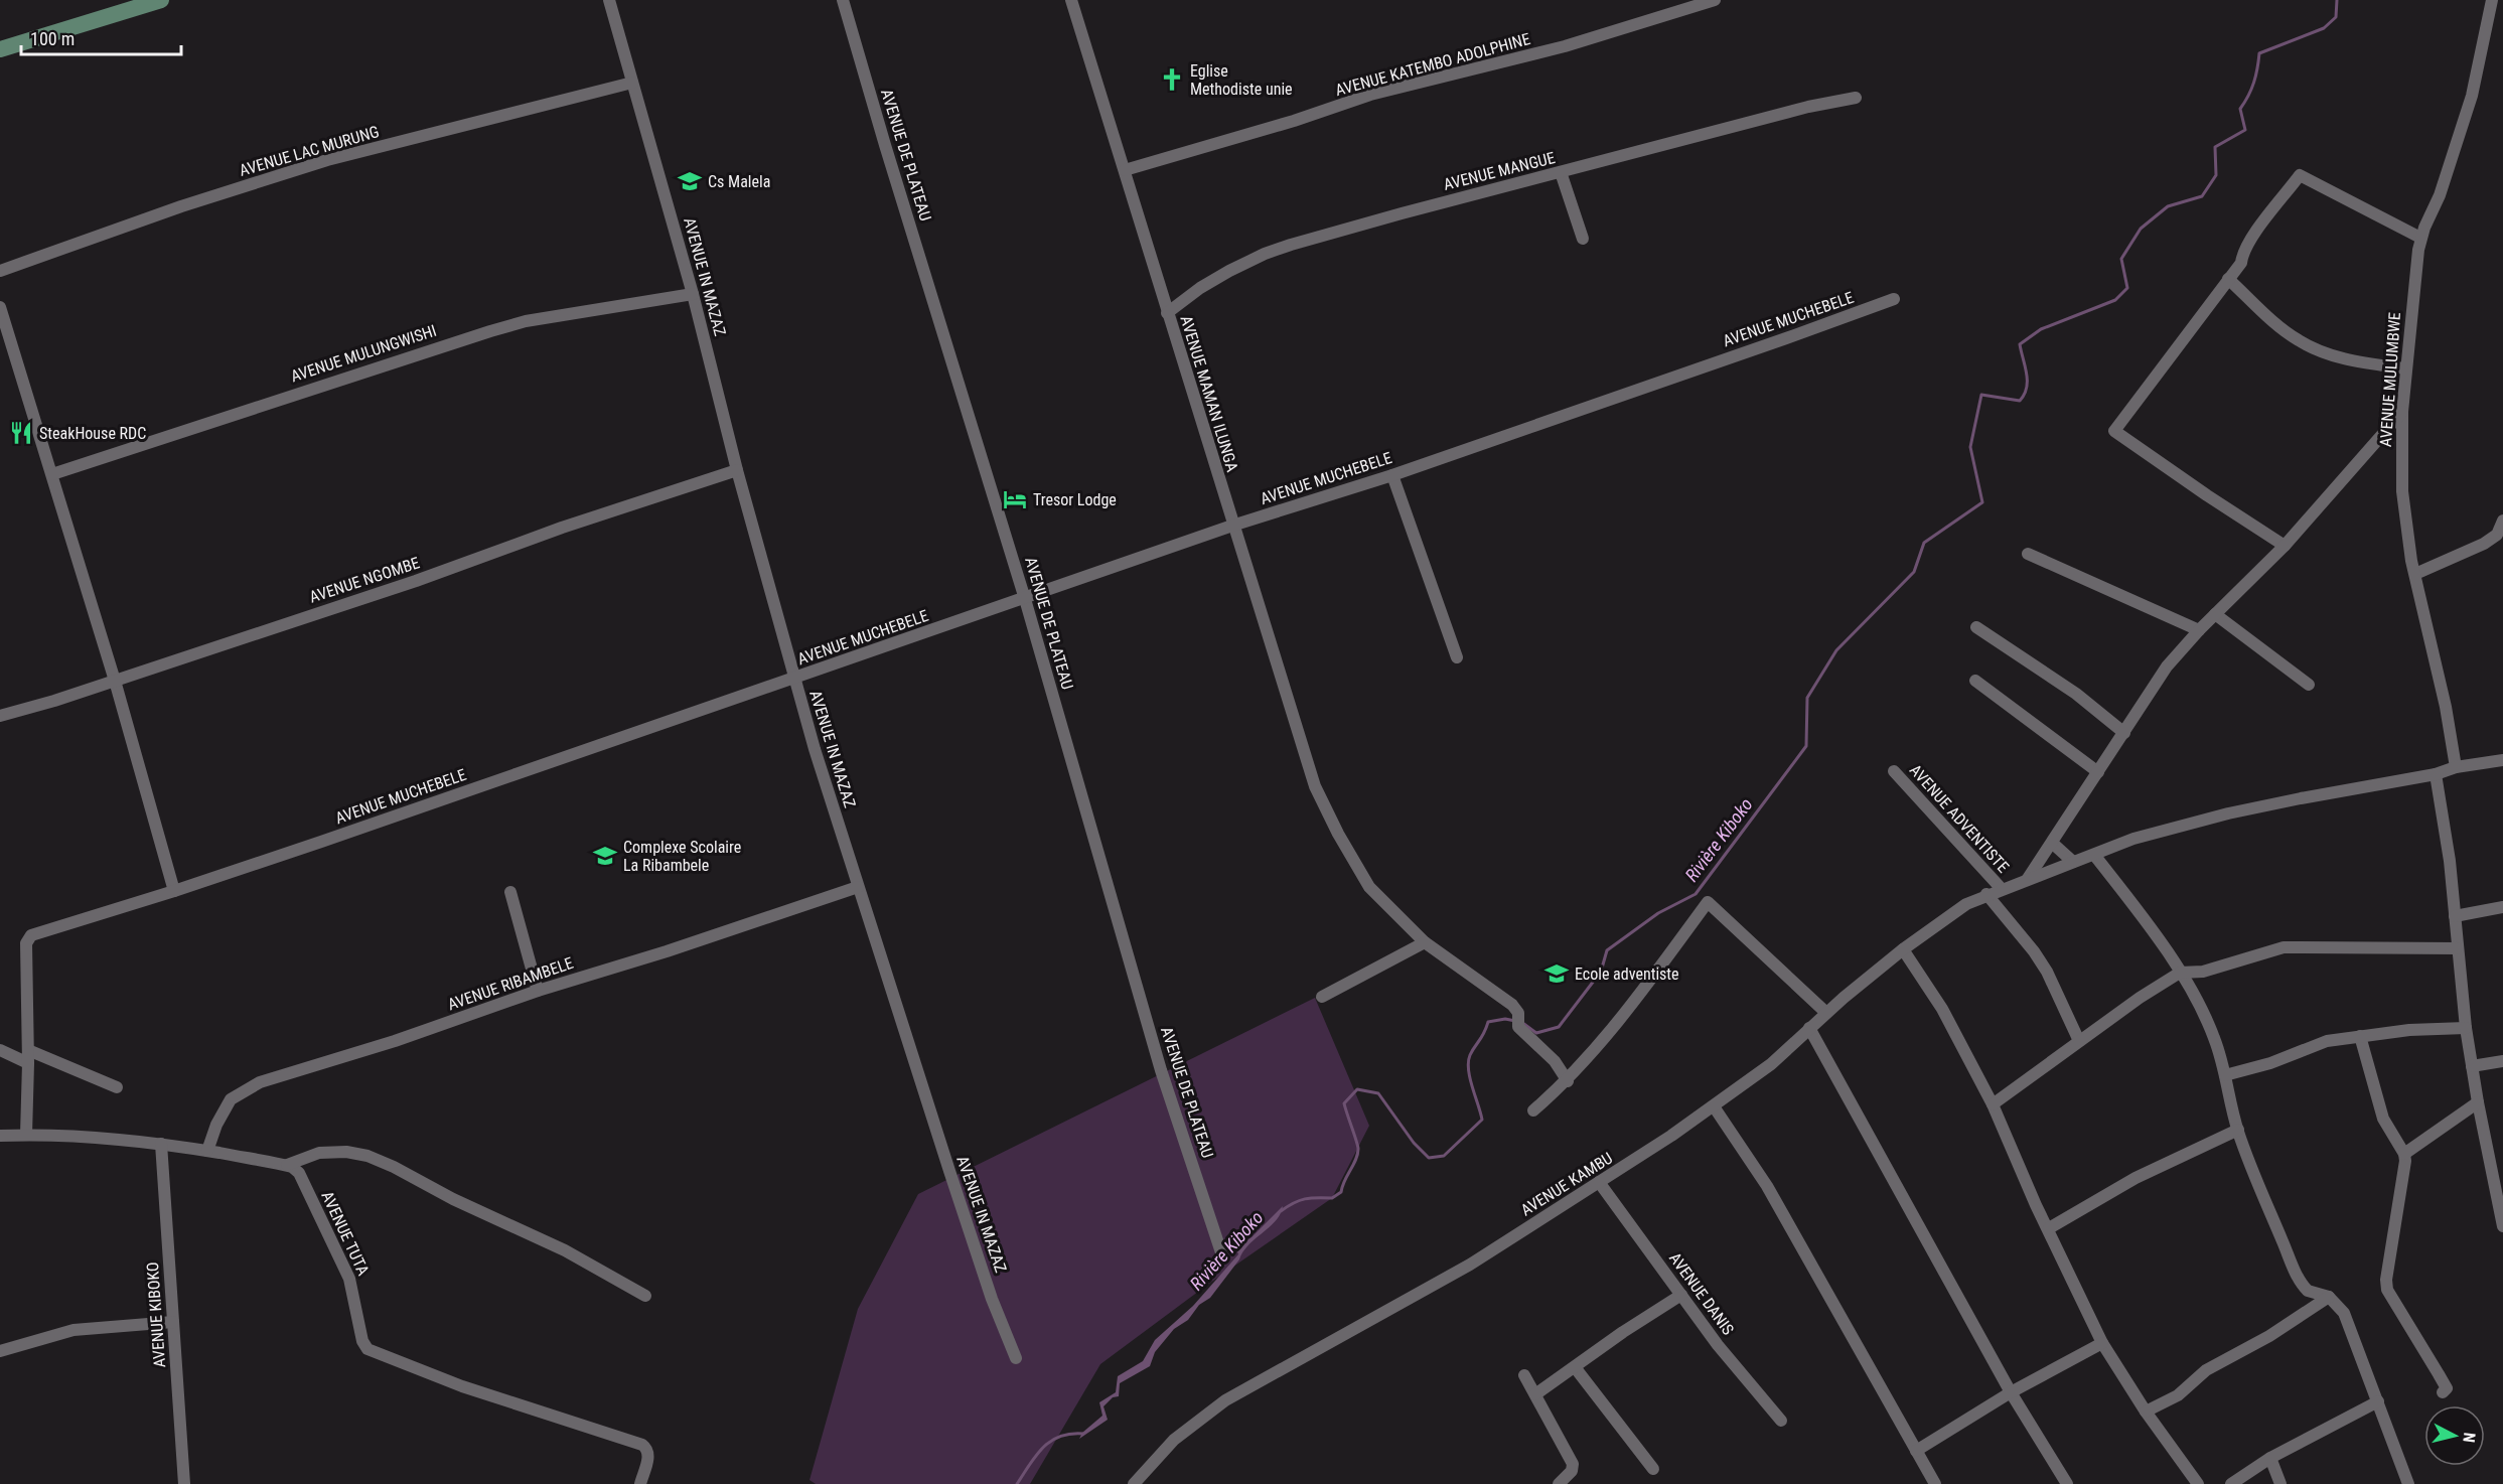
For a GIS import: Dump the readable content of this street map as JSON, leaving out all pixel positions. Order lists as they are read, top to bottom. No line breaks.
{"streets":{"street":["AVENUE KATEMBO ADOLPHINE","AVENUE LAC MURUNG","AVENUE DE PLATEAU","AVENUE MANGUE","AVENUE IN MAZAZ","AVENUE MUCHEBELE","AVENUE MULUNGWISHI","AVENUE MULUMBWE","AVENUE MAMAN ILUNGA","AVENUE NGOMBE","AVENUE ADVENTISTE","AVENUE RIBAMBELE","AVENUE KAMBU","AVENUE TUTA","AVENUE DANIS","AVENUE KIBOKO"]},"crossings":[["AVENUE KATEMBO ADOLPHINE","AVENUE MAMAN ILUNGA"],["AVENUE LAC MURUNG","AVENUE IN MAZAZ"],["AVENUE DE PLATEAU","AVENUE MUCHEBELE"],["AVENUE MANGUE","AVENUE MAMAN ILUNGA"],["AVENUE IN MAZAZ","AVENUE MUCHEBELE"],["AVENUE IN MAZAZ","AVENUE MULUNGWISHI"],["AVENUE IN MAZAZ","AVENUE NGOMBE"],["AVENUE IN MAZAZ","AVENUE RIBAMBELE"],["AVENUE MUCHEBELE","AVENUE MAMAN ILUNGA"],["AVENUE MULUMBWE","AVENUE KAMBU"],["AVENUE ADVENTISTE","AVENUE KAMBU"],["AVENUE KAMBU","AVENUE DANIS"]],"water":["Rivière Kiboko"],"places":{"church":["Eglise Methodiste unie"],"school or university":["Cs Malela","Complexe Scolaire La Ribambele","Ecole adventiste"],"restaurant":["SteakHouse RDC"],"hotel":["Tresor Lodge"]},"scale_bar":"100 m","north":"right"}
